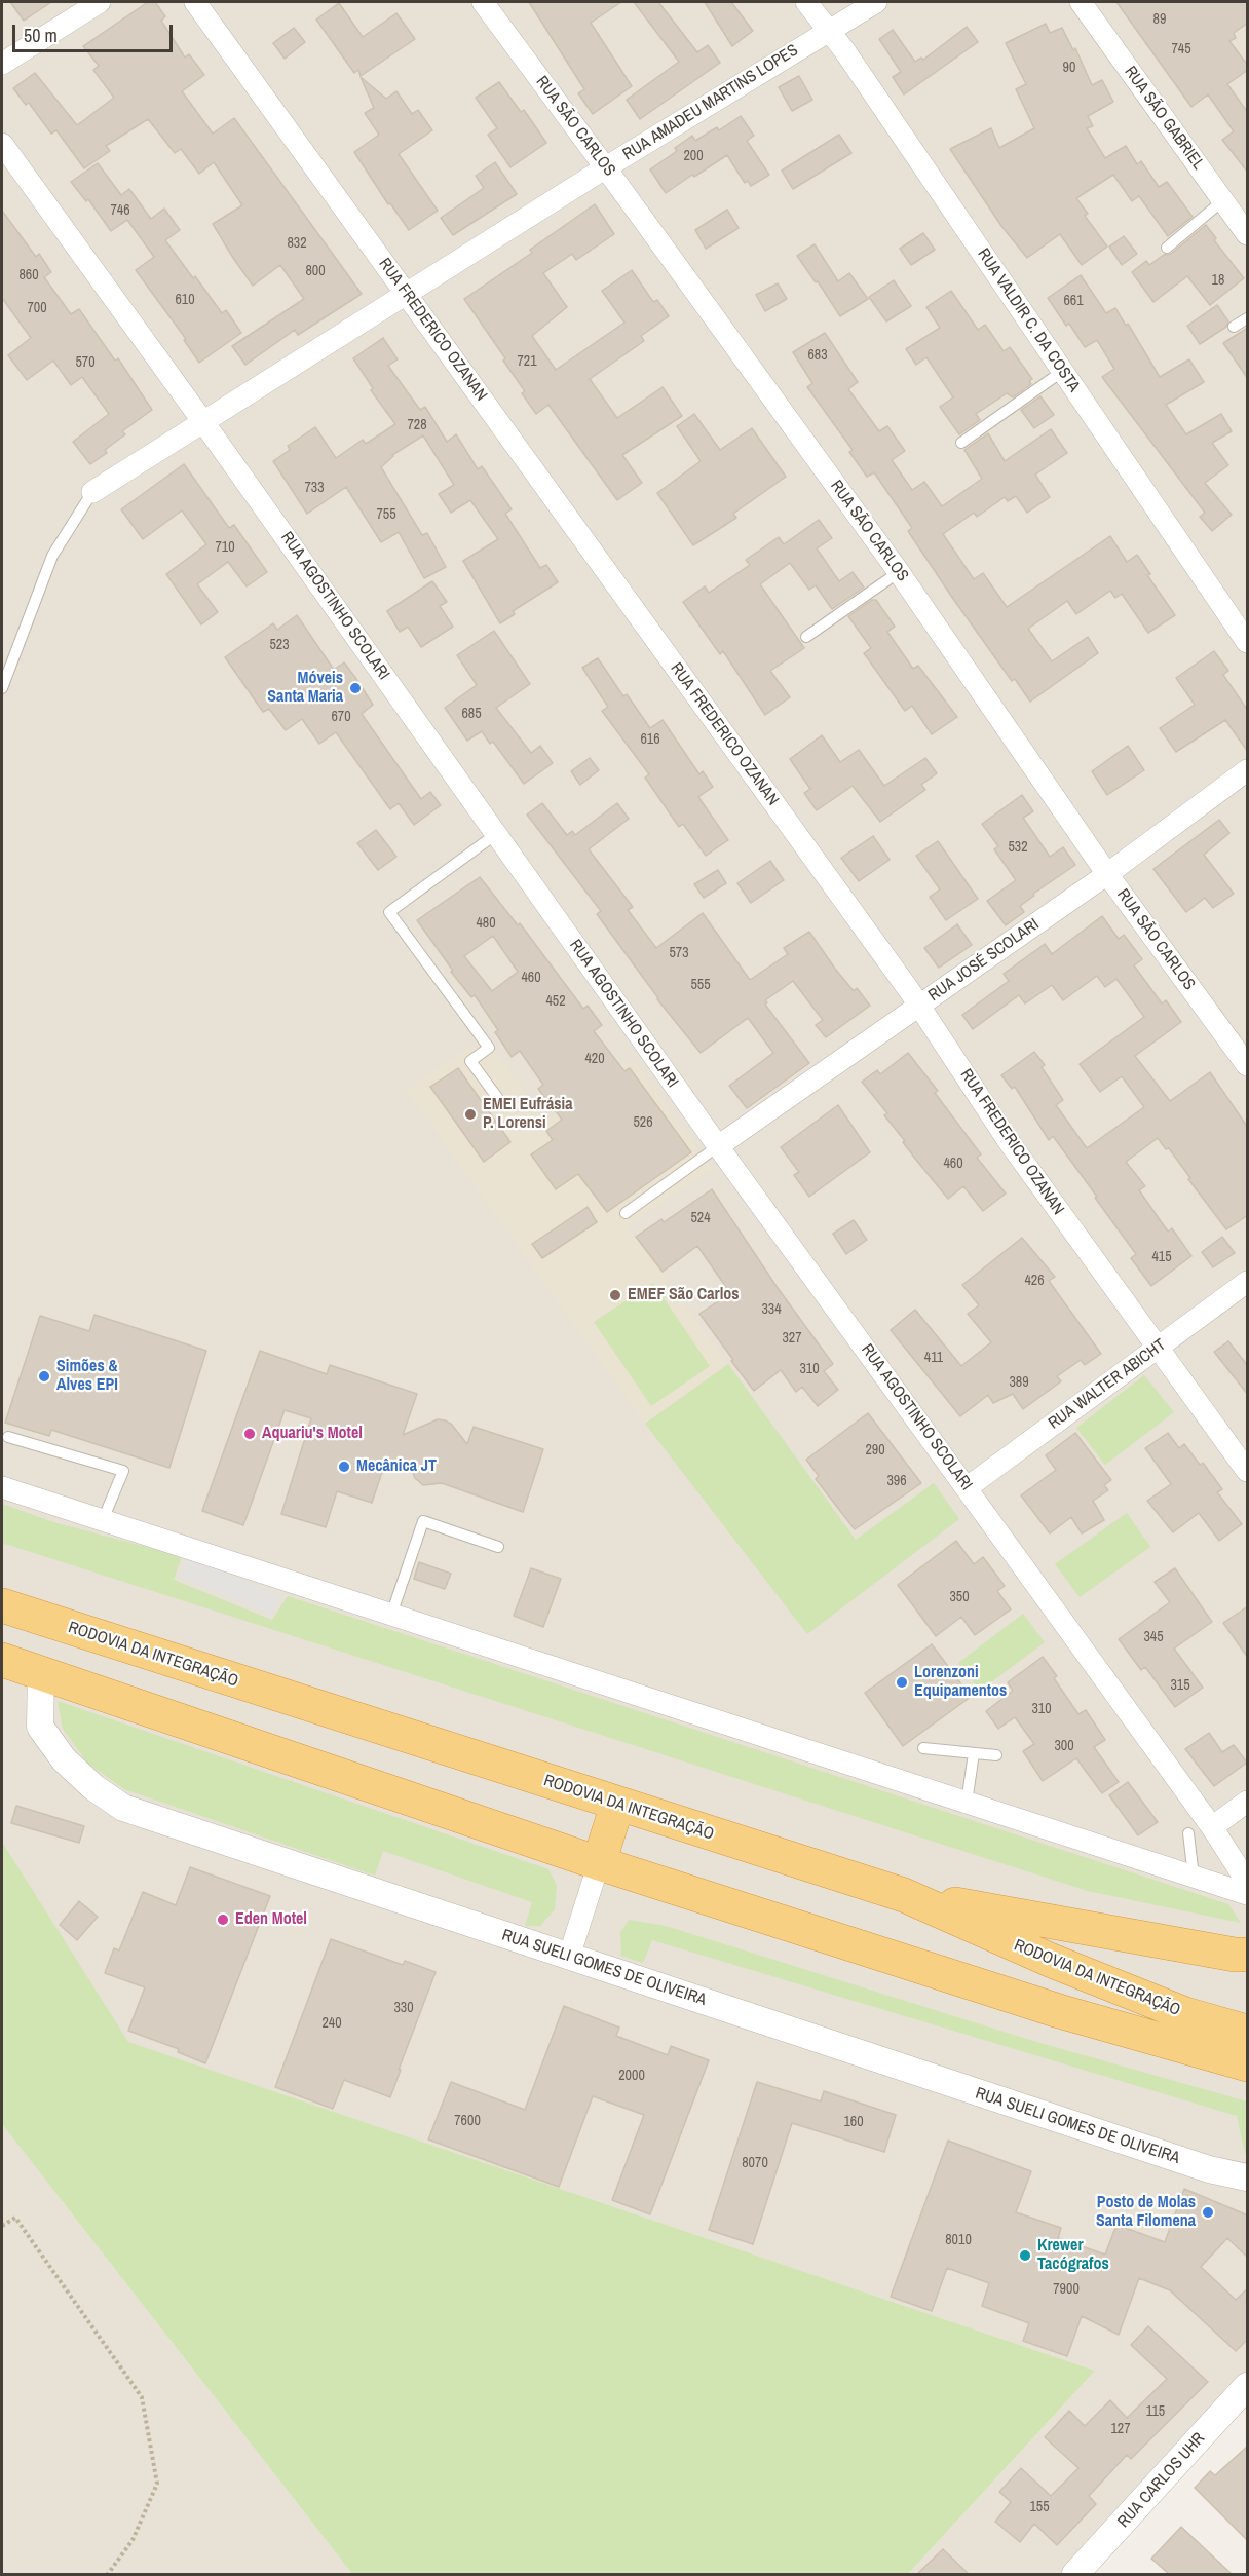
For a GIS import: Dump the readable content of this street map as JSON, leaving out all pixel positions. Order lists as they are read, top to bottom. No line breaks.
{"streets":{"highway":["RODOVIA DA INTEGRAÇÃO"],"street":["RUA AMADEU MARTINS LOPES","RUA SÃO GABRIEL","RUA SÃO CARLOS","RUA VALDIR C. DA COSTA","RUA FREDERICO OZANAN","RUA AGOSTINHO SCOLARI","RUA JOSÉ SCOLARI","RUA WALTER ABICHT","RUA SUELI GOMES DE OLIVEIRA","RUA CARLOS UHR"]},"crossings":[["RUA AMADEU MARTINS LOPES","RUA SÃO CARLOS"],["RUA AMADEU MARTINS LOPES","RUA VALDIR C. DA COSTA"],["RUA AMADEU MARTINS LOPES","RUA FREDERICO OZANAN"],["RUA AMADEU MARTINS LOPES","RUA AGOSTINHO SCOLARI"],["RUA SÃO CARLOS","RUA JOSÉ SCOLARI"],["RUA FREDERICO OZANAN","RUA JOSÉ SCOLARI"],["RUA FREDERICO OZANAN","RUA WALTER ABICHT"],["RUA AGOSTINHO SCOLARI","RUA JOSÉ SCOLARI"],["RUA AGOSTINHO SCOLARI","RUA WALTER ABICHT"],["RODOVIA DA INTEGRAÇÃO","RUA SUELI GOMES DE OLIVEIRA"]],"places":["Móveis Santa Maria","EMEI Eufrásia P. Lorensi","EMEF São Carlos","Simões & Alves EPI","Aquariu's Motel","Mecânica JT","Lorenzoni Equipamentos","Eden Motel","Posto de Molas Santa Filomena","Krewer Tacógrafos"],"house_numbers":["89","745","90","200","746","832","800","860","18","610","661","700","683","721","570","728","733","755","710","523","685","670","616","532","480","573","460","555","452","420","526","460","524","415","426","334","327","411","310","389","290","396","350","345","315","310","300","330","240","2000","7600","160","8070","8010","7900","115","127","155"],"scale_bar":"50 m"}
